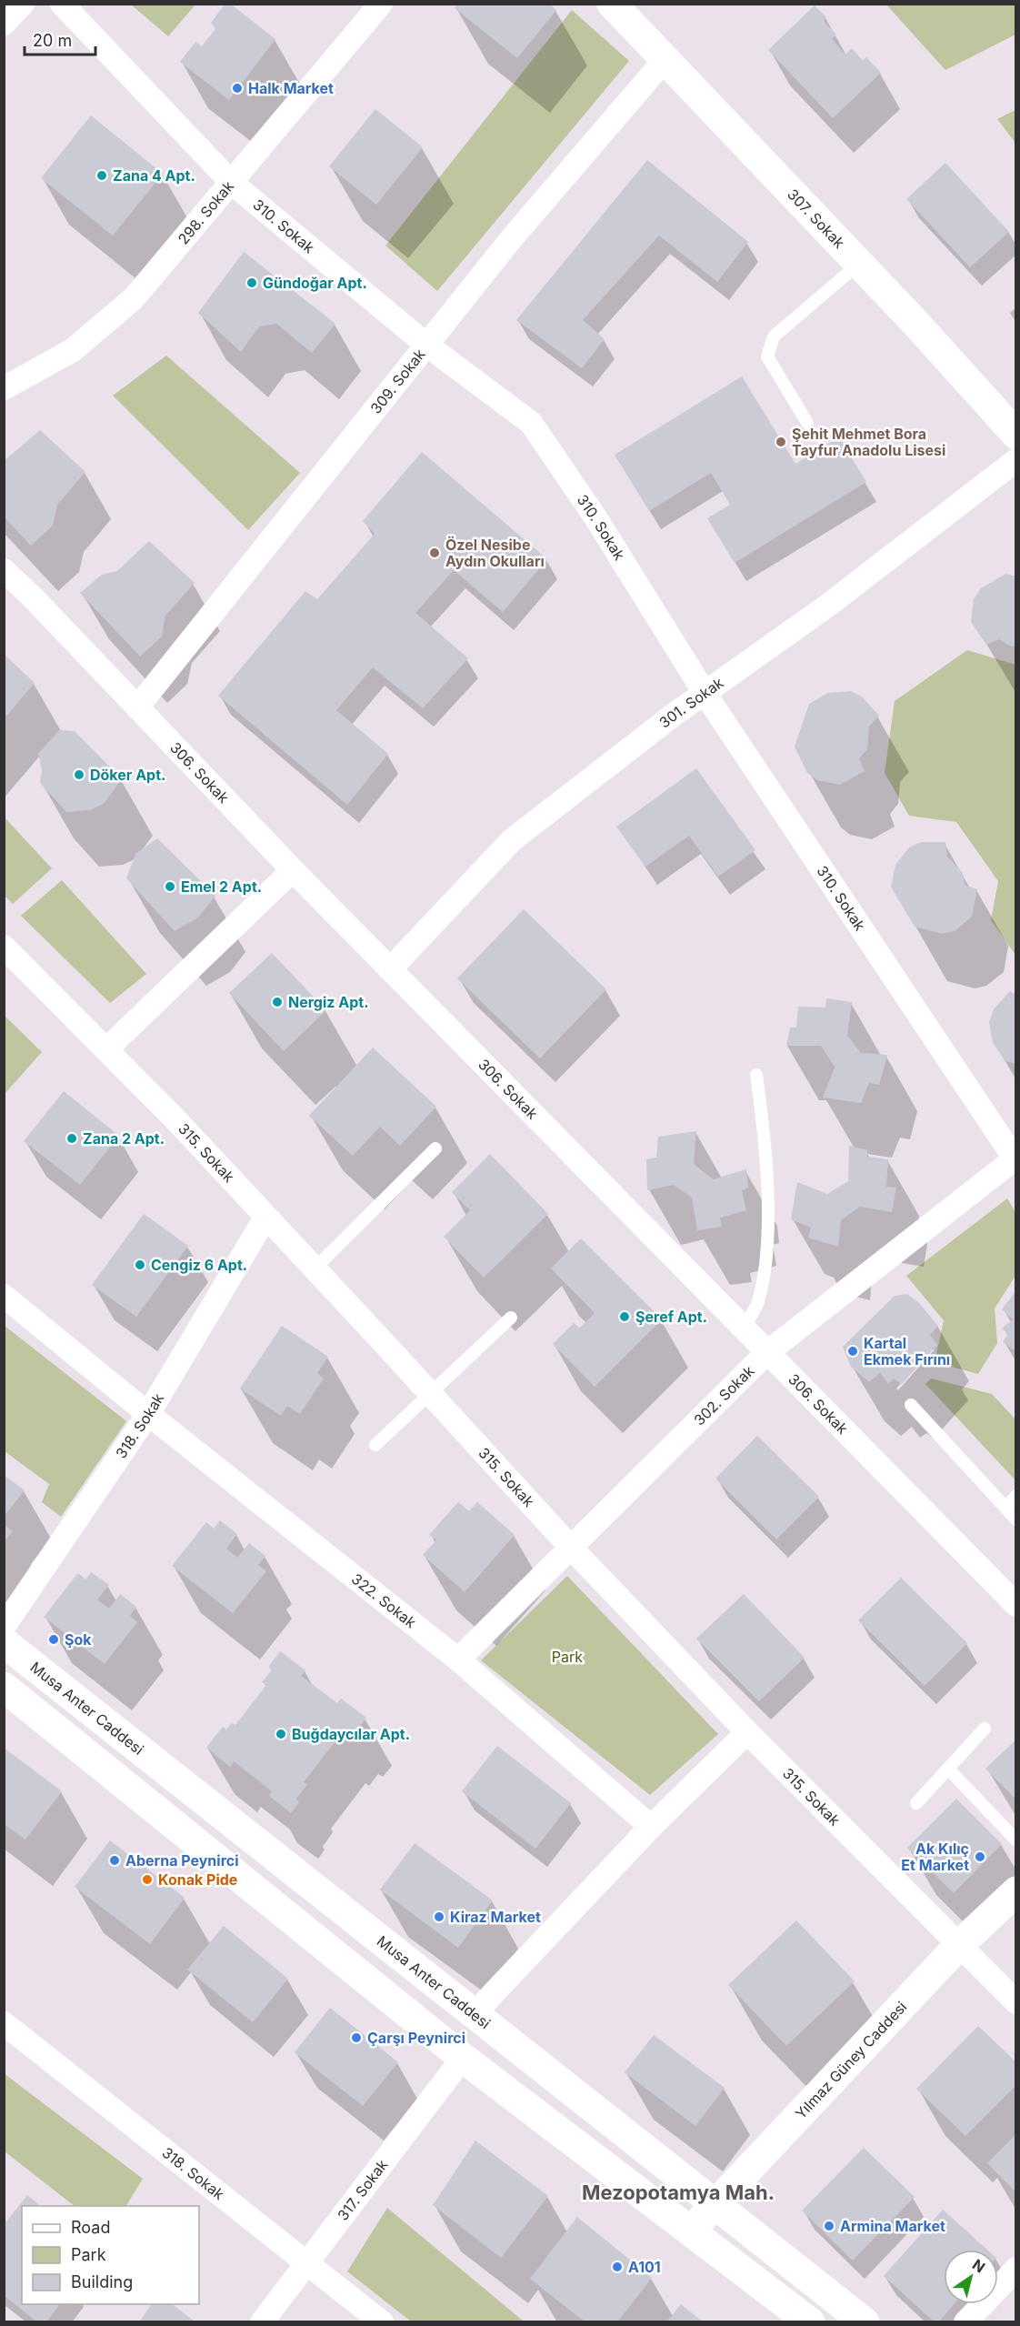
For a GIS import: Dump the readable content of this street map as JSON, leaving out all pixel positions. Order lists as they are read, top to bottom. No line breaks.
{"streets":{"main road":["307. Sokak","Musa Anter Caddesi","Yılmaz Güney Caddesi"],"street":["298. Sokak","310. Sokak","309. Sokak","301. Sokak","306. Sokak","315. Sokak","302. Sokak","318. Sokak","322. Sokak","317. Sokak"]},"crossings":[["298. Sokak","310. Sokak"],["307. Sokak","309. Sokak"],["310. Sokak","309. Sokak"],["310. Sokak","301. Sokak"],["310. Sokak","302. Sokak"],["309. Sokak","306. Sokak"],["301. Sokak","306. Sokak"],["306. Sokak","302. Sokak"],["315. Sokak","302. Sokak"],["315. Sokak","318. Sokak"],["315. Sokak","Yılmaz Güney Caddesi"],["302. Sokak","322. Sokak"],["318. Sokak","322. Sokak"],["318. Sokak","317. Sokak"],["Musa Anter Caddesi","Yılmaz Güney Caddesi"]],"districts":["Mezopotamya Mah."],"parks":["Park"],"places":["Halk Market","Zana 4 Apt.","Gündoğar Apt.","Şehit Mehmet Bora Tayfur Anadolu Lisesi","Özel Nesibe Aydın Okulları","Döker Apt.","Emel 2 Apt.","Nergiz Apt.","Zana 2 Apt.","Cengiz 6 Apt.","Şeref Apt.","Kartal Ekmek Fırını","Şok","Buğdaycılar Apt.","Ak Kılıç Et Market","Aberna Peynirci","Konak Pide","Kiraz Market","Çarşı Peynirci","Armina Market","A101"],"legend":["Road","Park","Building"],"scale_bar":"20 m","north":"top right"}
